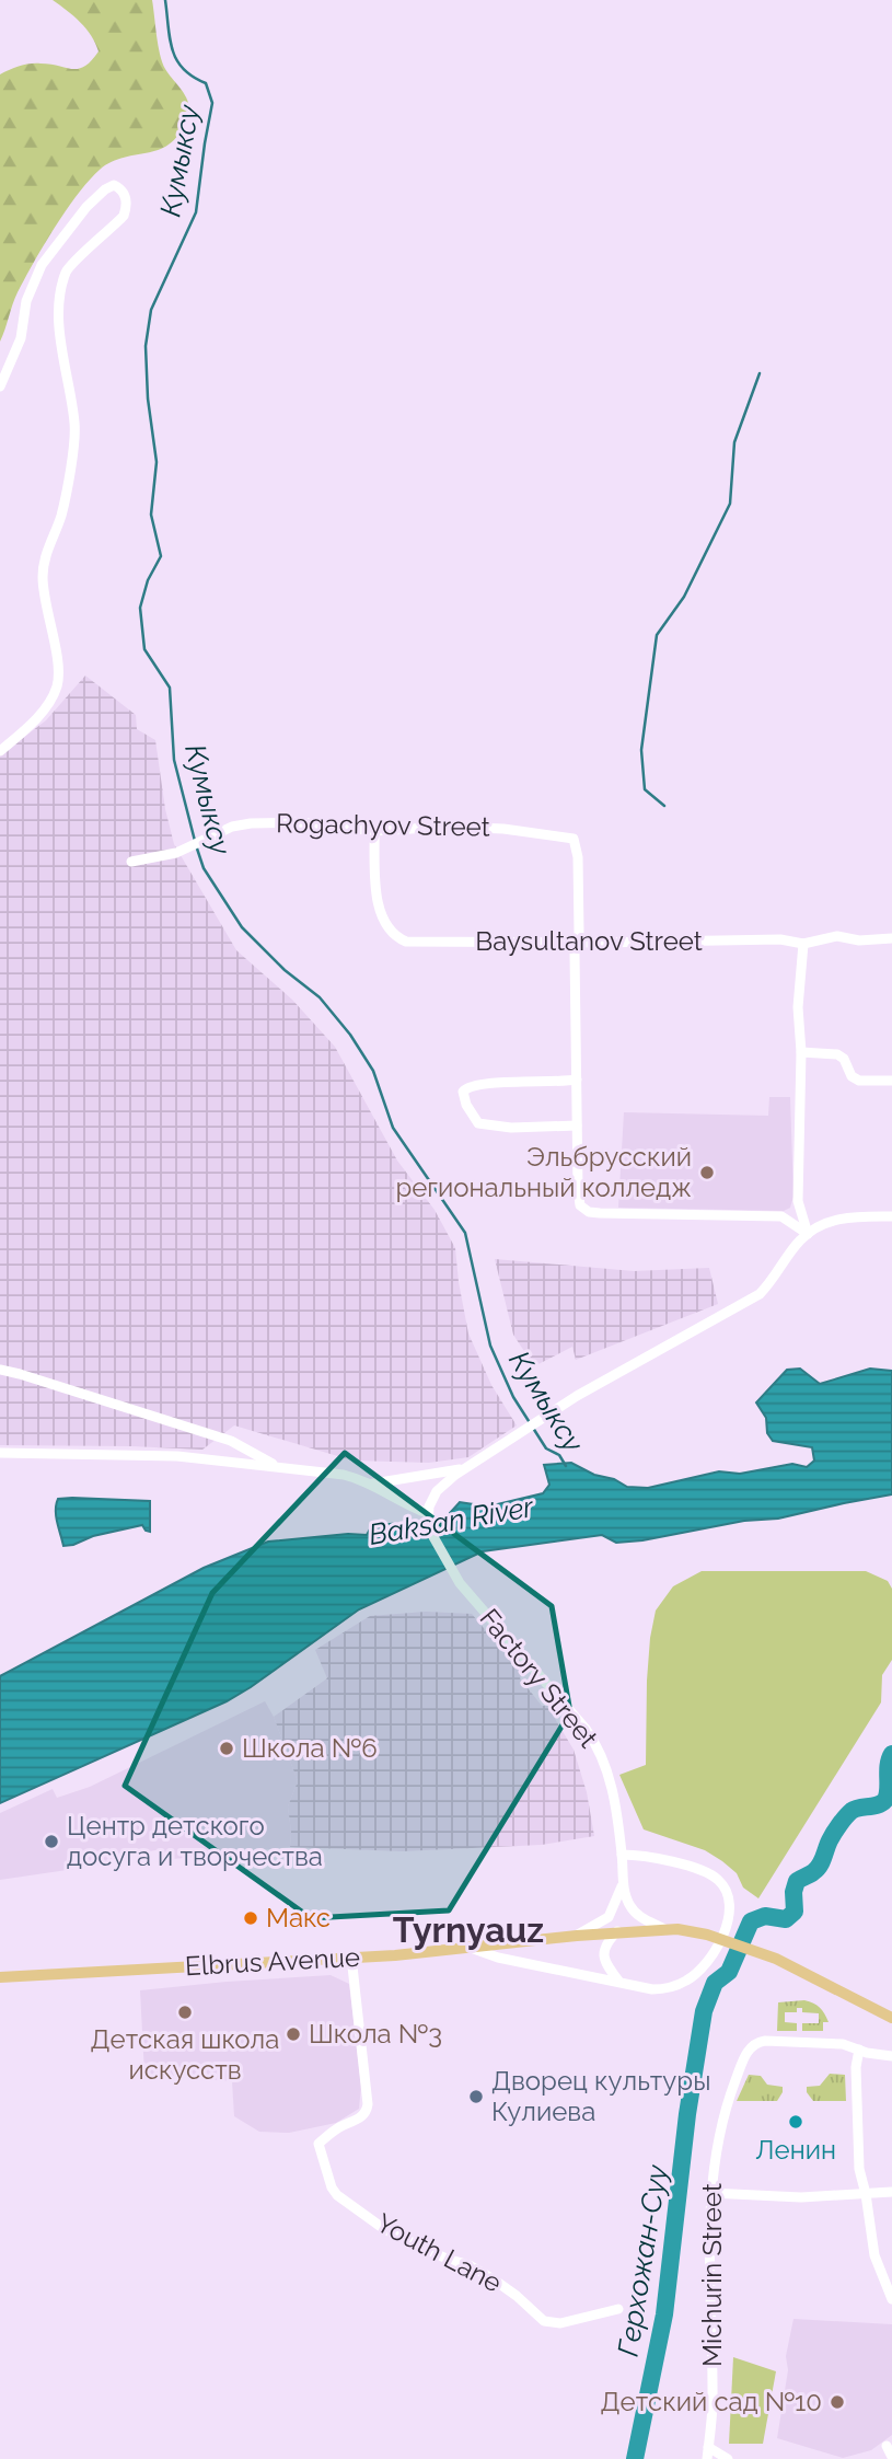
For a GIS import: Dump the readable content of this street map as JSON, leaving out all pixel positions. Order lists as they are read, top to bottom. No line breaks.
{"streets":{"main road":["Elbrus Avenue"],"street":["Rogachyov Street","Baysultanov Street","Factory Street","Youth Lane","Michurin Street"]},"crossings":[["Rogachyov Street","Baysultanov Street"],["Elbrus Avenue","Youth Lane"]],"districts":["Tyrnyauz"],"water":["Кумыксу","Baksan River","Герхожан-Суу"],"places":["Эльбрусский региональный колледж","Школа №6","Центр детского досуга и творчества","Макс","Детская школа искусств","Школа №3","Дворец культуры Кулиева","Ленин","Детский сад №10"]}
